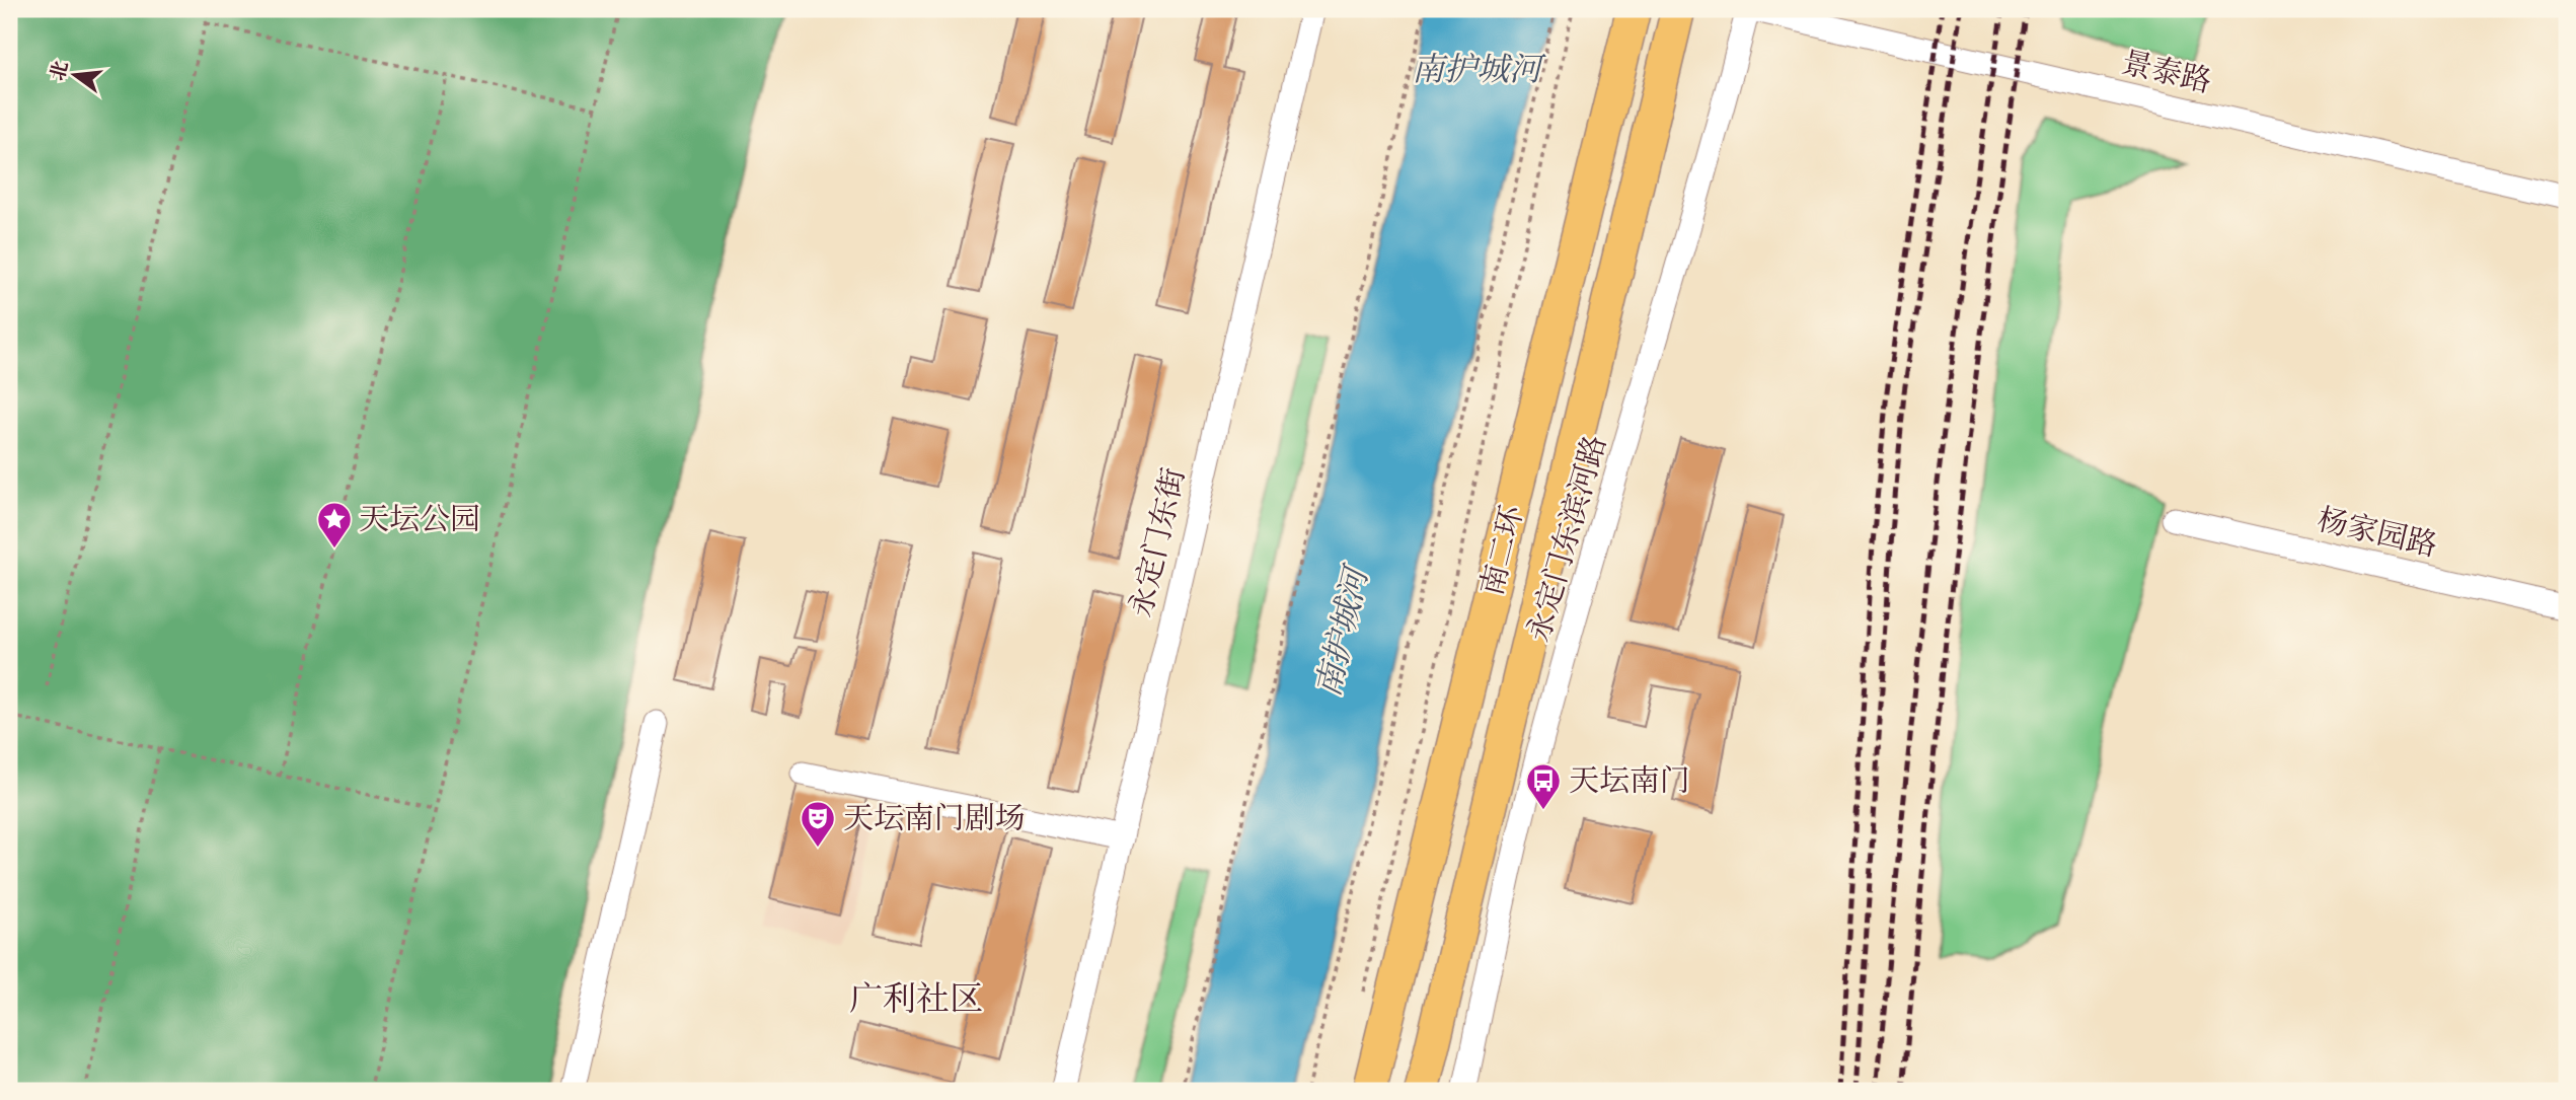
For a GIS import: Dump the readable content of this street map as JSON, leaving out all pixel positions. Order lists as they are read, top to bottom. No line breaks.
{"streets":{"highway":["南二环"],"street":["景泰路","杨家园路","永定门东滨河路","永定门东街"]},"crossings":[["景泰路","永定门东滨河路"]],"districts":["广利社区"],"water":["南护城河"],"places":{"place":["天坛公园"],"bus stop":["天坛南门"],"theatre":["天坛南门剧场"]},"north":"left"}
